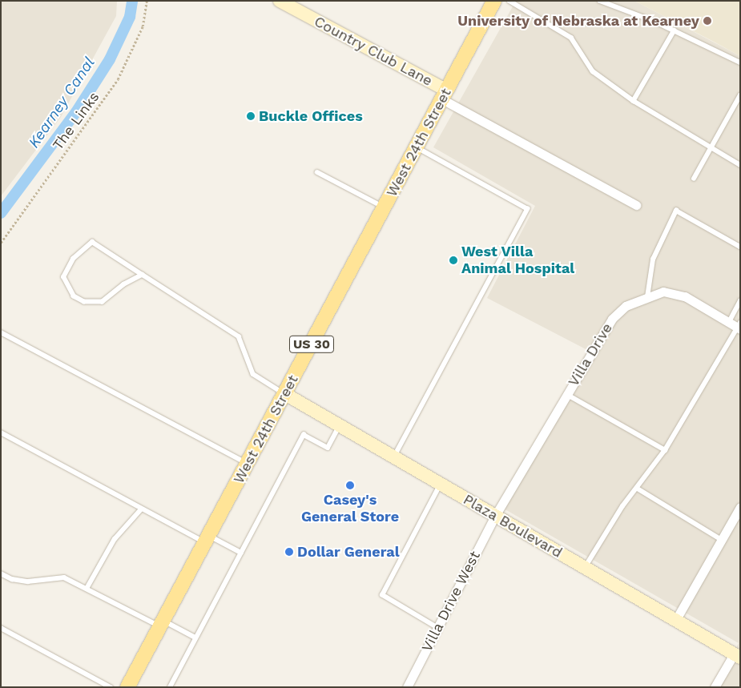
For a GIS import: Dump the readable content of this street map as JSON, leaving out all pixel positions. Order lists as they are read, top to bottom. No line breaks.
{"streets":{"main road":["West 24th Street","US 30"],"street":["Country Club Lane","Villa Drive","Plaza Boulevard","Villa Drive West"],"path":["The Links"]},"crossings":[["Country Club Lane","West 24th Street"],["West 24th Street","Plaza Boulevard"],["Villa Drive","Plaza Boulevard"],["Villa Drive","Villa Drive West"],["Plaza Boulevard","Villa Drive West"]],"water":["Kearney Canal"],"places":["University of Nebraska at Kearney","Buckle Offices","West Villa Animal Hospital","Casey's General Store","Dollar General"]}
